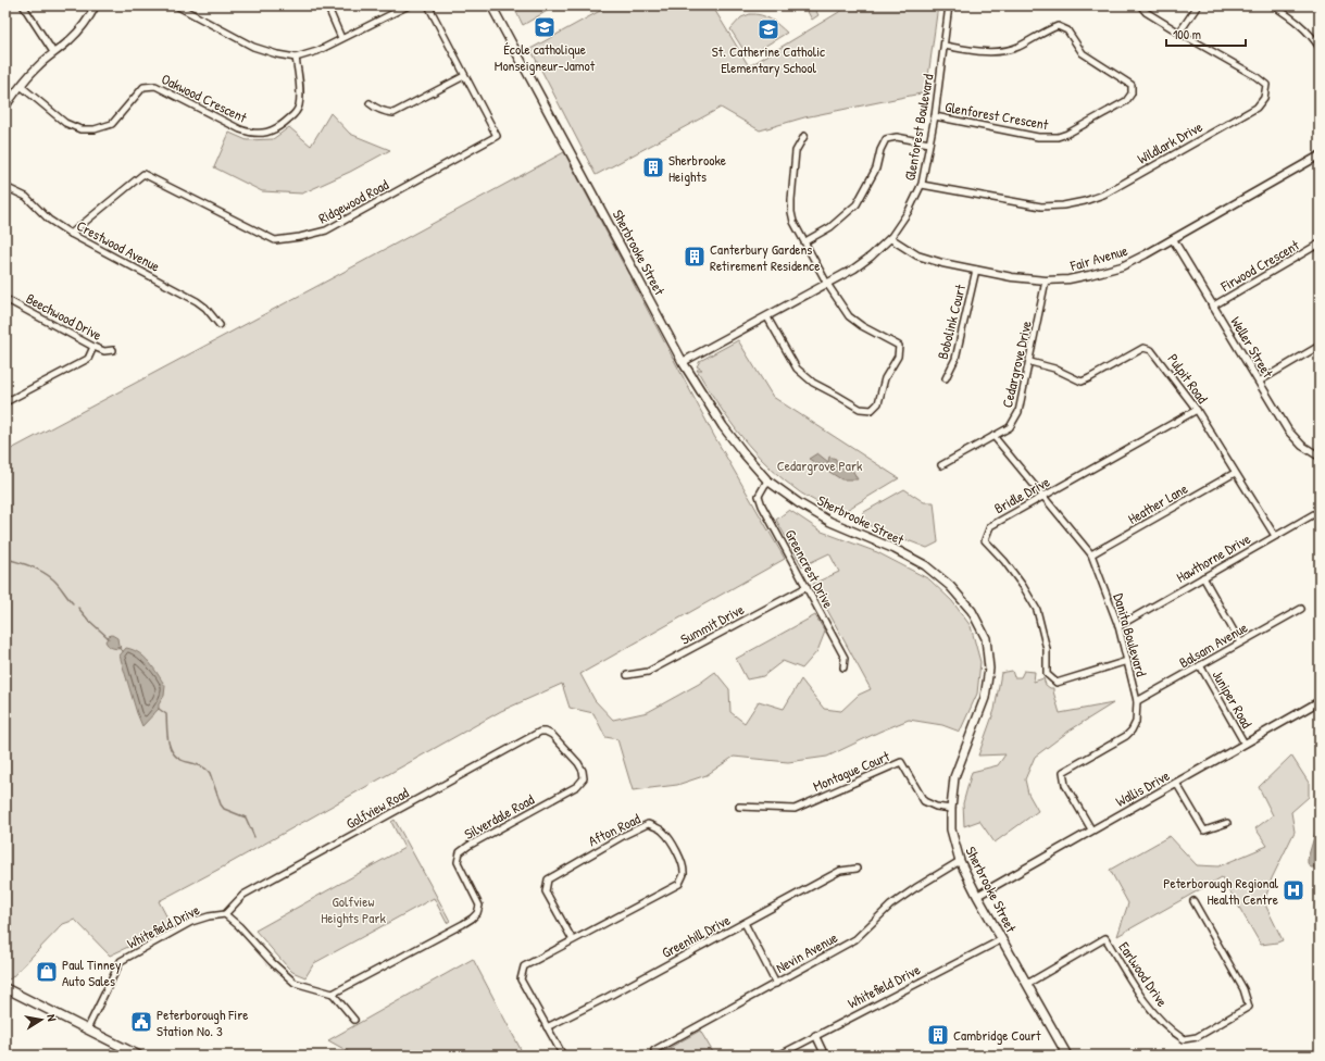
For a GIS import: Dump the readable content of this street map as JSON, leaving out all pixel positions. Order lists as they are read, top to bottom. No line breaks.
{"streets":{"main road":["Sherbrooke Street"],"street":["Oakwood Crescent","Glenforest Crescent","Glenforest Boulevard","Wildlark Drive","Ridgewood Road","Crestwood Avenue","Fair Avenue","Firwood Crescent","Beechwood Drive","Bobolink Court","Weller Street","Cedargrove Drive","Pulpit Road","Bridle Drive","Heather Lane","Hawthorne Drive","Greencrest Drive","Summit Drive","Danita Boulevard","Balsam Avenue","Juniper Road","Montague Court","Wallis Drive","Golfview Road","Silverdale Road","Afton Road","Whitefield Drive","Greenhill Drive","Nevin Avenue","Earlwood Drive"]},"crossings":[["Glenforest Crescent","Glenforest Boulevard"],["Glenforest Boulevard","Wildlark Drive"],["Glenforest Boulevard","Sherbrooke Street"],["Glenforest Boulevard","Fair Avenue"],["Ridgewood Road","Crestwood Avenue"],["Sherbrooke Street","Greencrest Drive"],["Sherbrooke Street","Montague Court"],["Sherbrooke Street","Wallis Drive"],["Sherbrooke Street","Whitefield Drive"],["Sherbrooke Street","Nevin Avenue"],["Sherbrooke Street","Earlwood Drive"],["Fair Avenue","Bobolink Court"],["Fair Avenue","Weller Street"],["Fair Avenue","Cedargrove Drive"],["Firwood Crescent","Weller Street"],["Cedargrove Drive","Pulpit Road"],["Cedargrove Drive","Danita Boulevard"],["Pulpit Road","Bridle Drive"],["Pulpit Road","Heather Lane"],["Pulpit Road","Hawthorne Drive"],["Bridle Drive","Danita Boulevard"],["Heather Lane","Danita Boulevard"],["Hawthorne Drive","Danita Boulevard"],["Greencrest Drive","Summit Drive"],["Danita Boulevard","Balsam Avenue"],["Danita Boulevard","Wallis Drive"],["Balsam Avenue","Juniper Road"],["Juniper Road","Wallis Drive"],["Golfview Road","Silverdale Road"],["Golfview Road","Whitefield Drive"],["Afton Road","Greenhill Drive"]],"parks":["Cedargrove Park","Golfview Heights Park"],"places":{"school or university":["École catholique Monseigneur-Jamot","St. Catherine Catholic Elementary School"],"building":["Sherbrooke Heights","Canterbury Gardens Retirement Residence","Cambridge Court"],"hospital":["Peterborough Regional Health Centre"],"shop":["Paul Tinney Auto Sales"],"public building":["Peterborough Fire Station No. 3"]},"scale_bar":"100 m","north":"right"}
